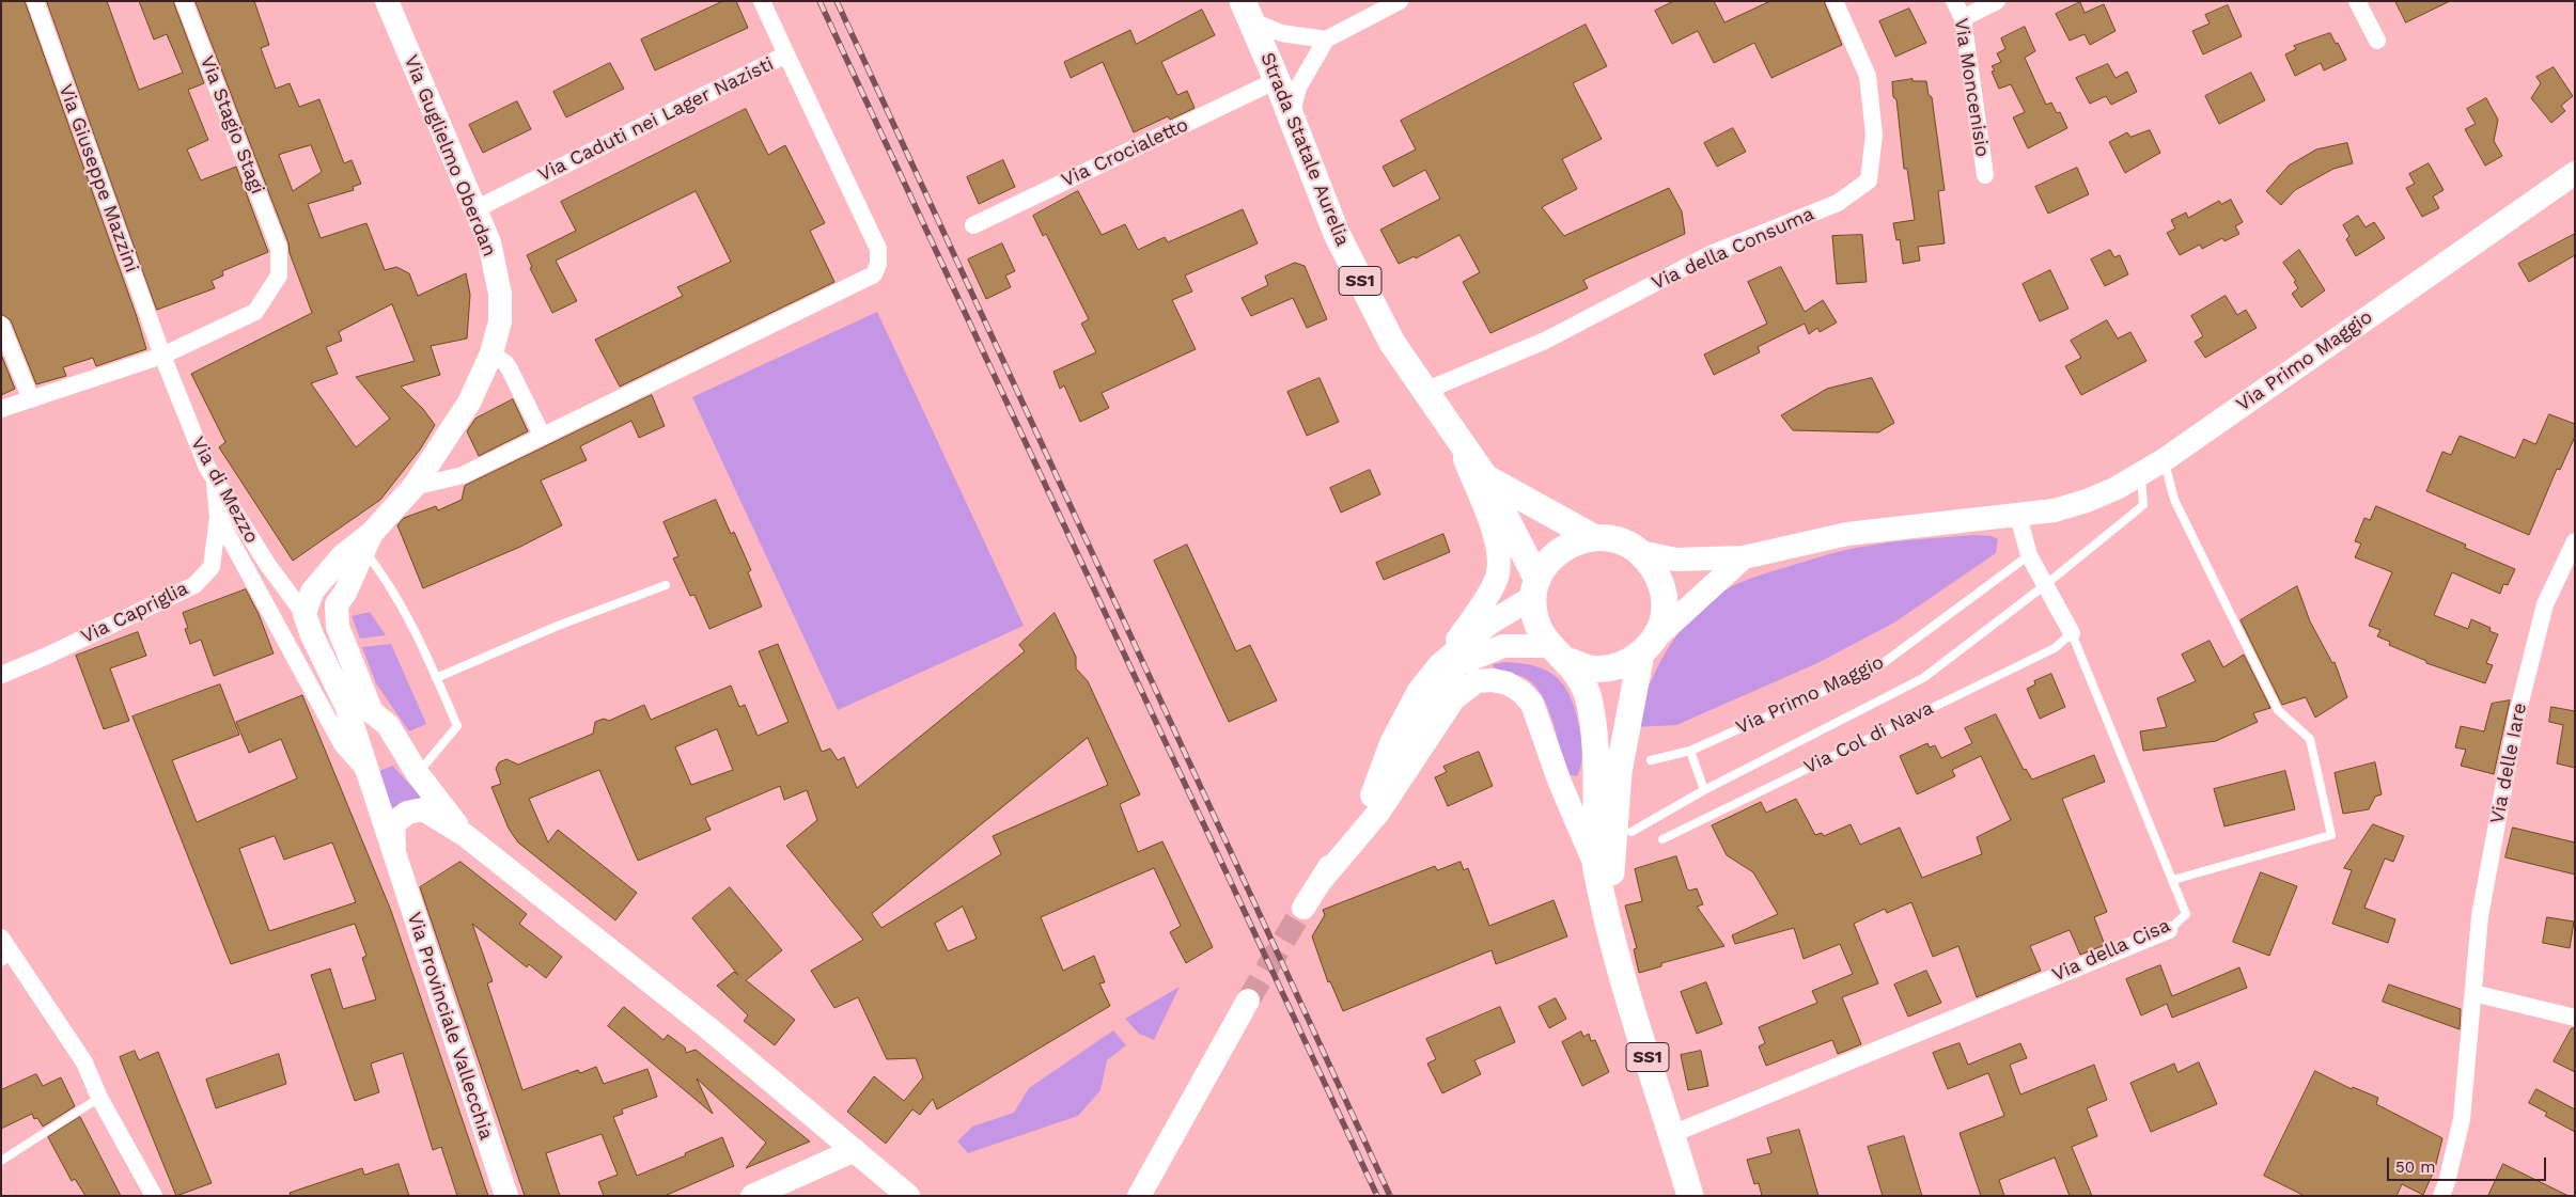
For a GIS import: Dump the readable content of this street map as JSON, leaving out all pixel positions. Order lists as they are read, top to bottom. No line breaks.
{"streets":{"main road":["Strada Statale Aurelia","SS1"],"street":["Via Moncenisio","Via Caduti nei Lager Nazisti","Via Stagio Stagi","Via Crocialetto","Via Guglielmo Oberdan","Via Giuseppe Mazzini","Via della Consuma","Via Primo Maggio","Via di Mezzo","Via Capriglia","Via delle Iare","Via della Cisa","Via Provinciale Vallecchia"],"lane":["Via Col di Nava"]},"crossings":[["Via Caduti nei Lager Nazisti","Via Guglielmo Oberdan"],["Via Stagio Stagi","Via Giuseppe Mazzini"],["Via Stagio Stagi","Via di Mezzo"],["Strada Statale Aurelia","Via Crocialetto"],["Strada Statale Aurelia","Via della Consuma"],["Strada Statale Aurelia","SS1"],["Strada Statale Aurelia","Via Primo Maggio"],["Via Giuseppe Mazzini","Via di Mezzo"],["SS1","Via Primo Maggio"],["SS1","Via della Cisa"],["Via Primo Maggio","Via della Cisa"],["Via di Mezzo","Via Capriglia"],["Via Col di Nava","Via della Cisa"]],"scale_bar":"50 m"}
